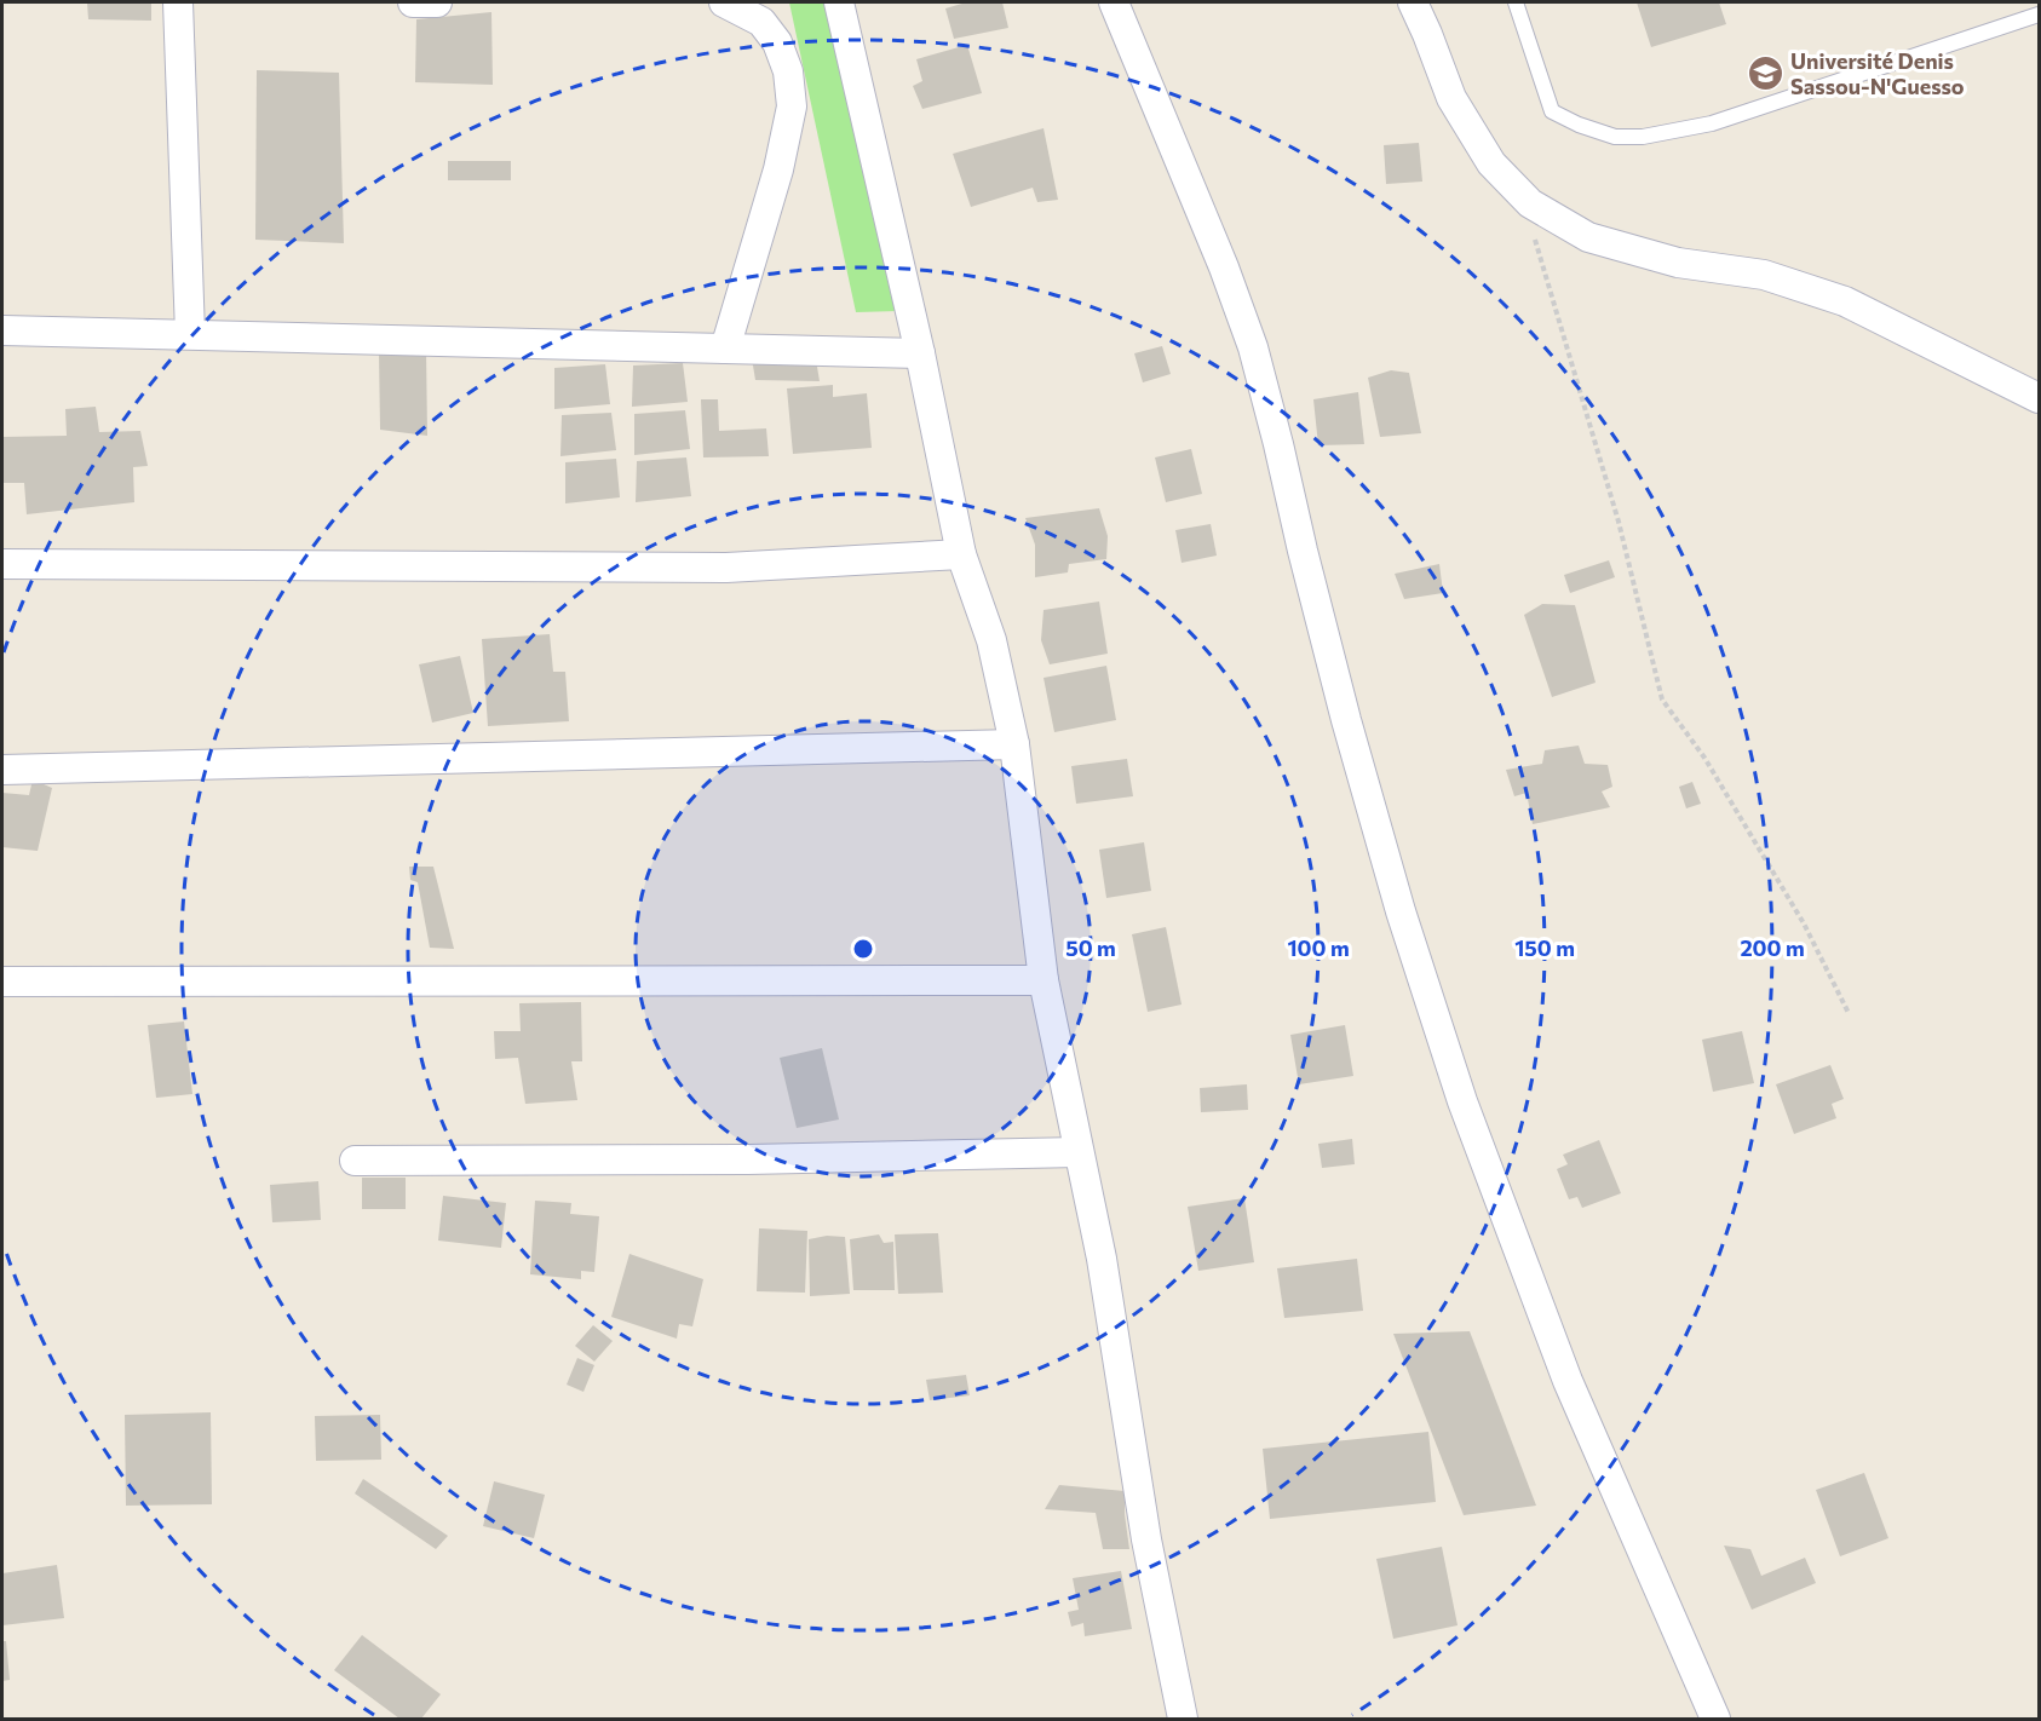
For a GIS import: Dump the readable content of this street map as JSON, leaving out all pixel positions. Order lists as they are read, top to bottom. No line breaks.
{"places":{"school or university":["Université Denis Sassou-N'Guesso"]},"rings":["50 m","100 m","150 m","200 m"]}
